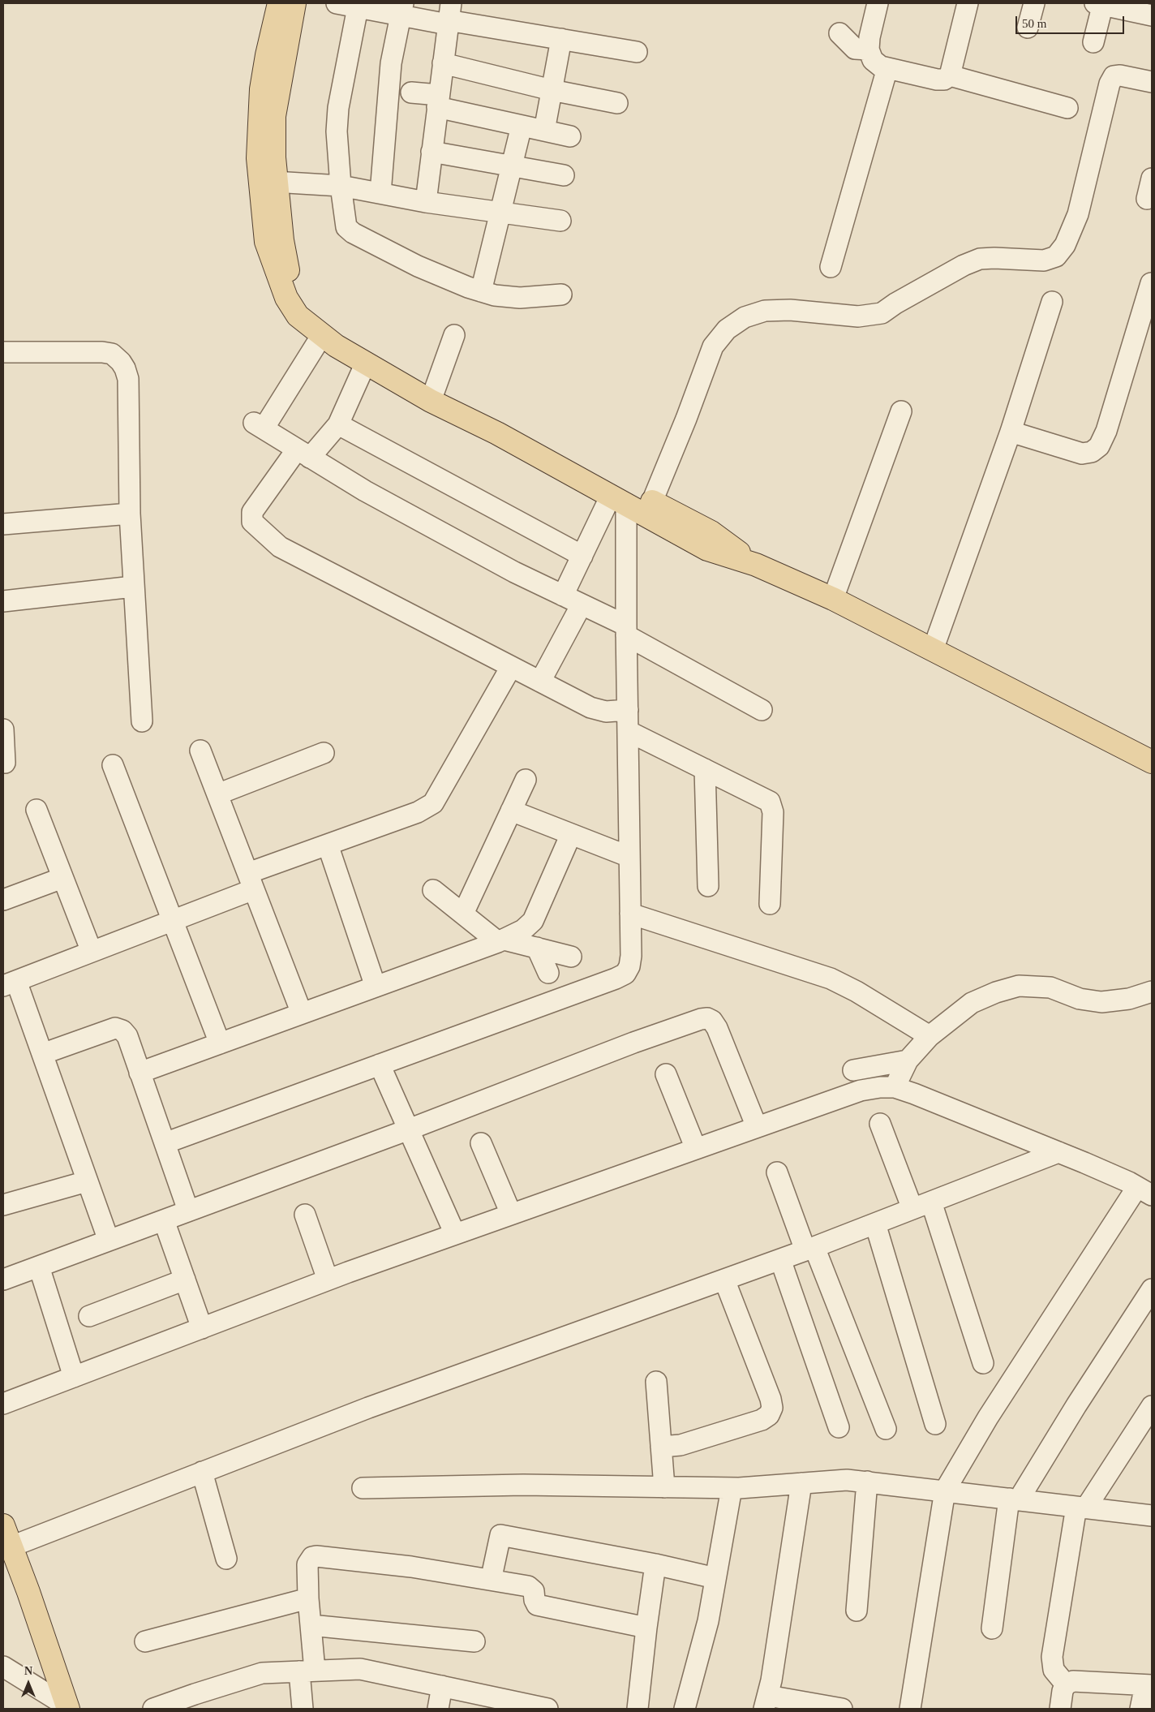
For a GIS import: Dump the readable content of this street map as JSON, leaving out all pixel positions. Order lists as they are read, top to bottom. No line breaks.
{"scale_bar":"50 m","north":"top"}
